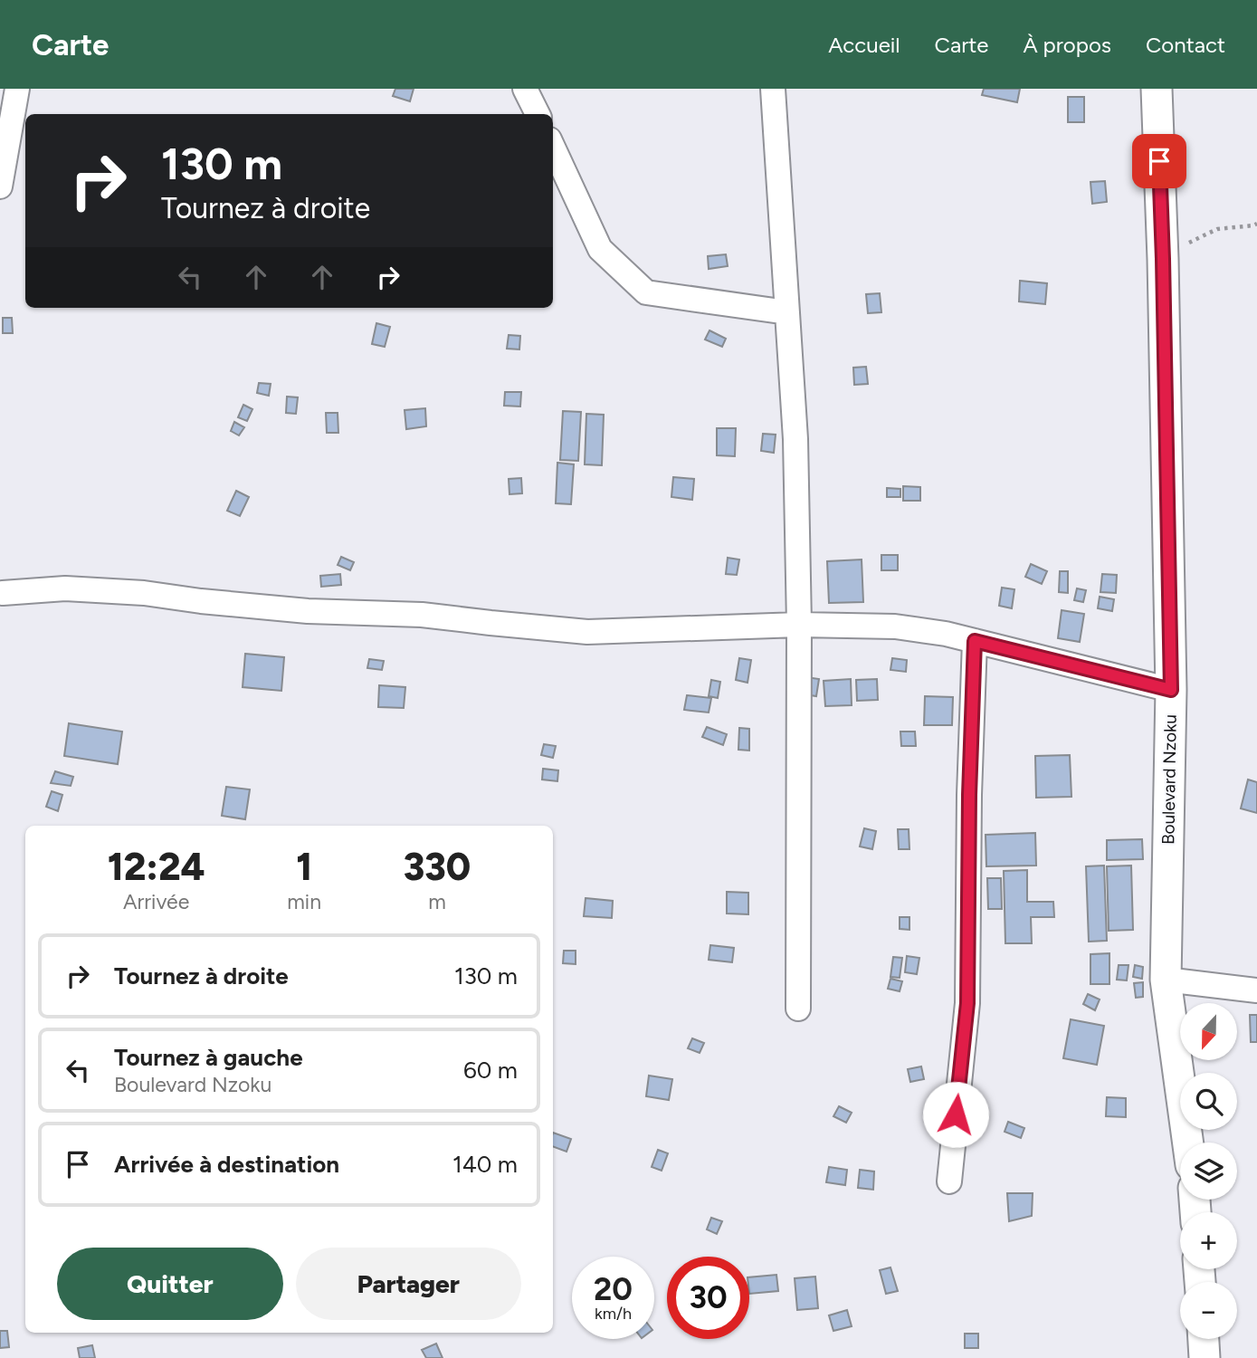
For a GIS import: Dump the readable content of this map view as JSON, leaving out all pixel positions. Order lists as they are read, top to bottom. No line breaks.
{"streets":{"street":["Boulevard Nzoku"]},"north":"bottom","page":{"header":"Carte","nav":["Accueil","Carte","À propos","Contact"],"turn":["130 m","Tournez à droite"],"eta":["12:24","Arrivée","1","min","330","m"],"list":[{"name":"Tournez à droite","value":"130 m"},{"name":"Tournez à gauche","note":"Boulevard Nzoku","value":"60 m"},{"name":"Arrivée à destination","value":"140 m"}],"map_buttons":["+","−"],"buttons":["Quitter","Partager"],"speed":"20 km/h","limit":"30"}}
